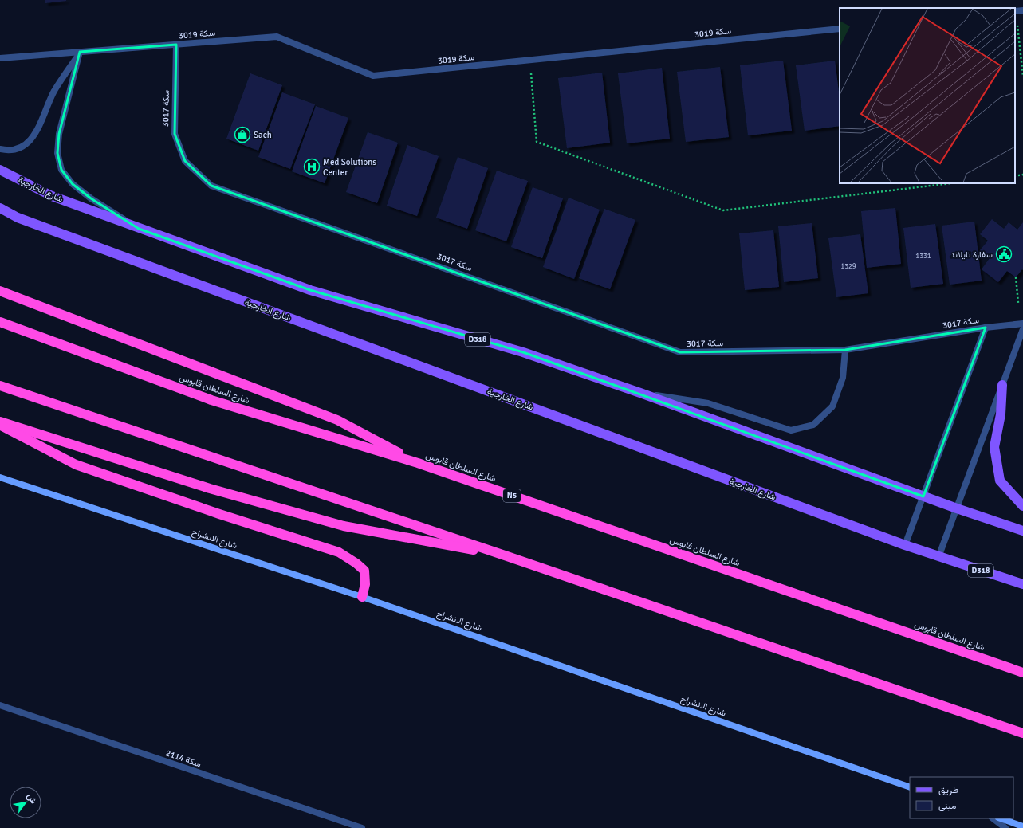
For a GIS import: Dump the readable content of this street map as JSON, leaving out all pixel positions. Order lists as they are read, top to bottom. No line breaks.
{"streets":{"highway":["شارع السلطان قابوس","N5"],"main road":["شارع الخارجية","D318"],"street":["سكة 3019","سكة 3017","شارع الانشراح","سكة 2114"]},"crossings":[["سكة 3019","سكة 3017"]],"places":{"shop":["Sach"],"hospital":["Med Solutions Center"],"public building":["سفارة تايلاند"]},"house_numbers":["1331","1329"],"legend":["طريق","مبنى"],"north":"top right"}
